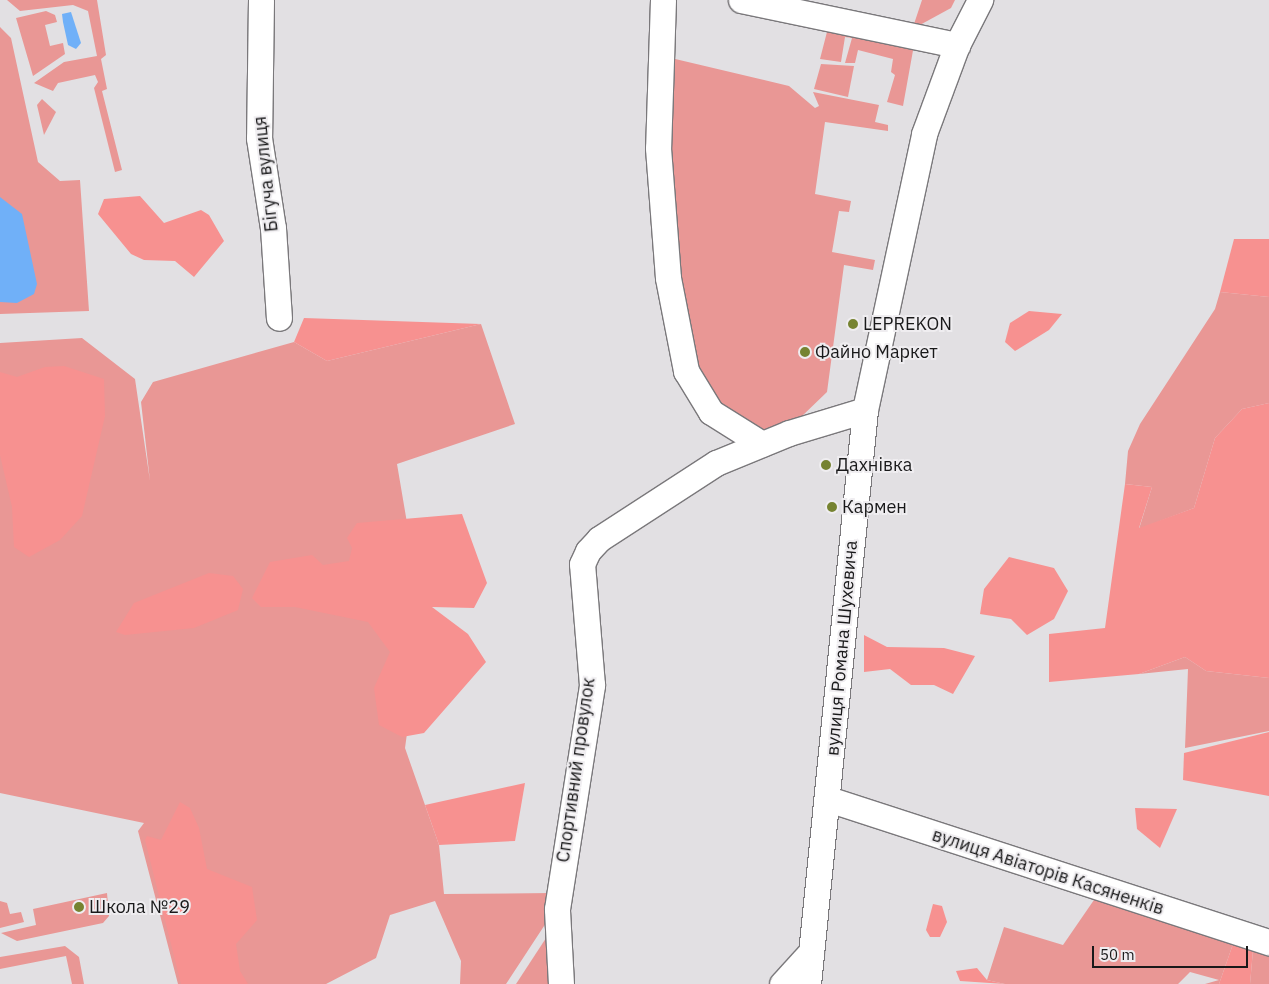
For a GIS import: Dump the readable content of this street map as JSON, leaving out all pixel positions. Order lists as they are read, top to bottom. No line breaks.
{"streets":{"street":["Бігуча вулиця","вулиця Романа Шухевича","Спортивний провулок","вулиця Авіаторів Касяненків"]},"crossings":[["вулиця Романа Шухевича","Спортивний провулок"],["вулиця Романа Шухевича","вулиця Авіаторів Касяненків"]],"places":["LEPREKON","Файно Маркет","Дахнівка","Кармен","Школа №29"],"scale_bar":"50 m"}
